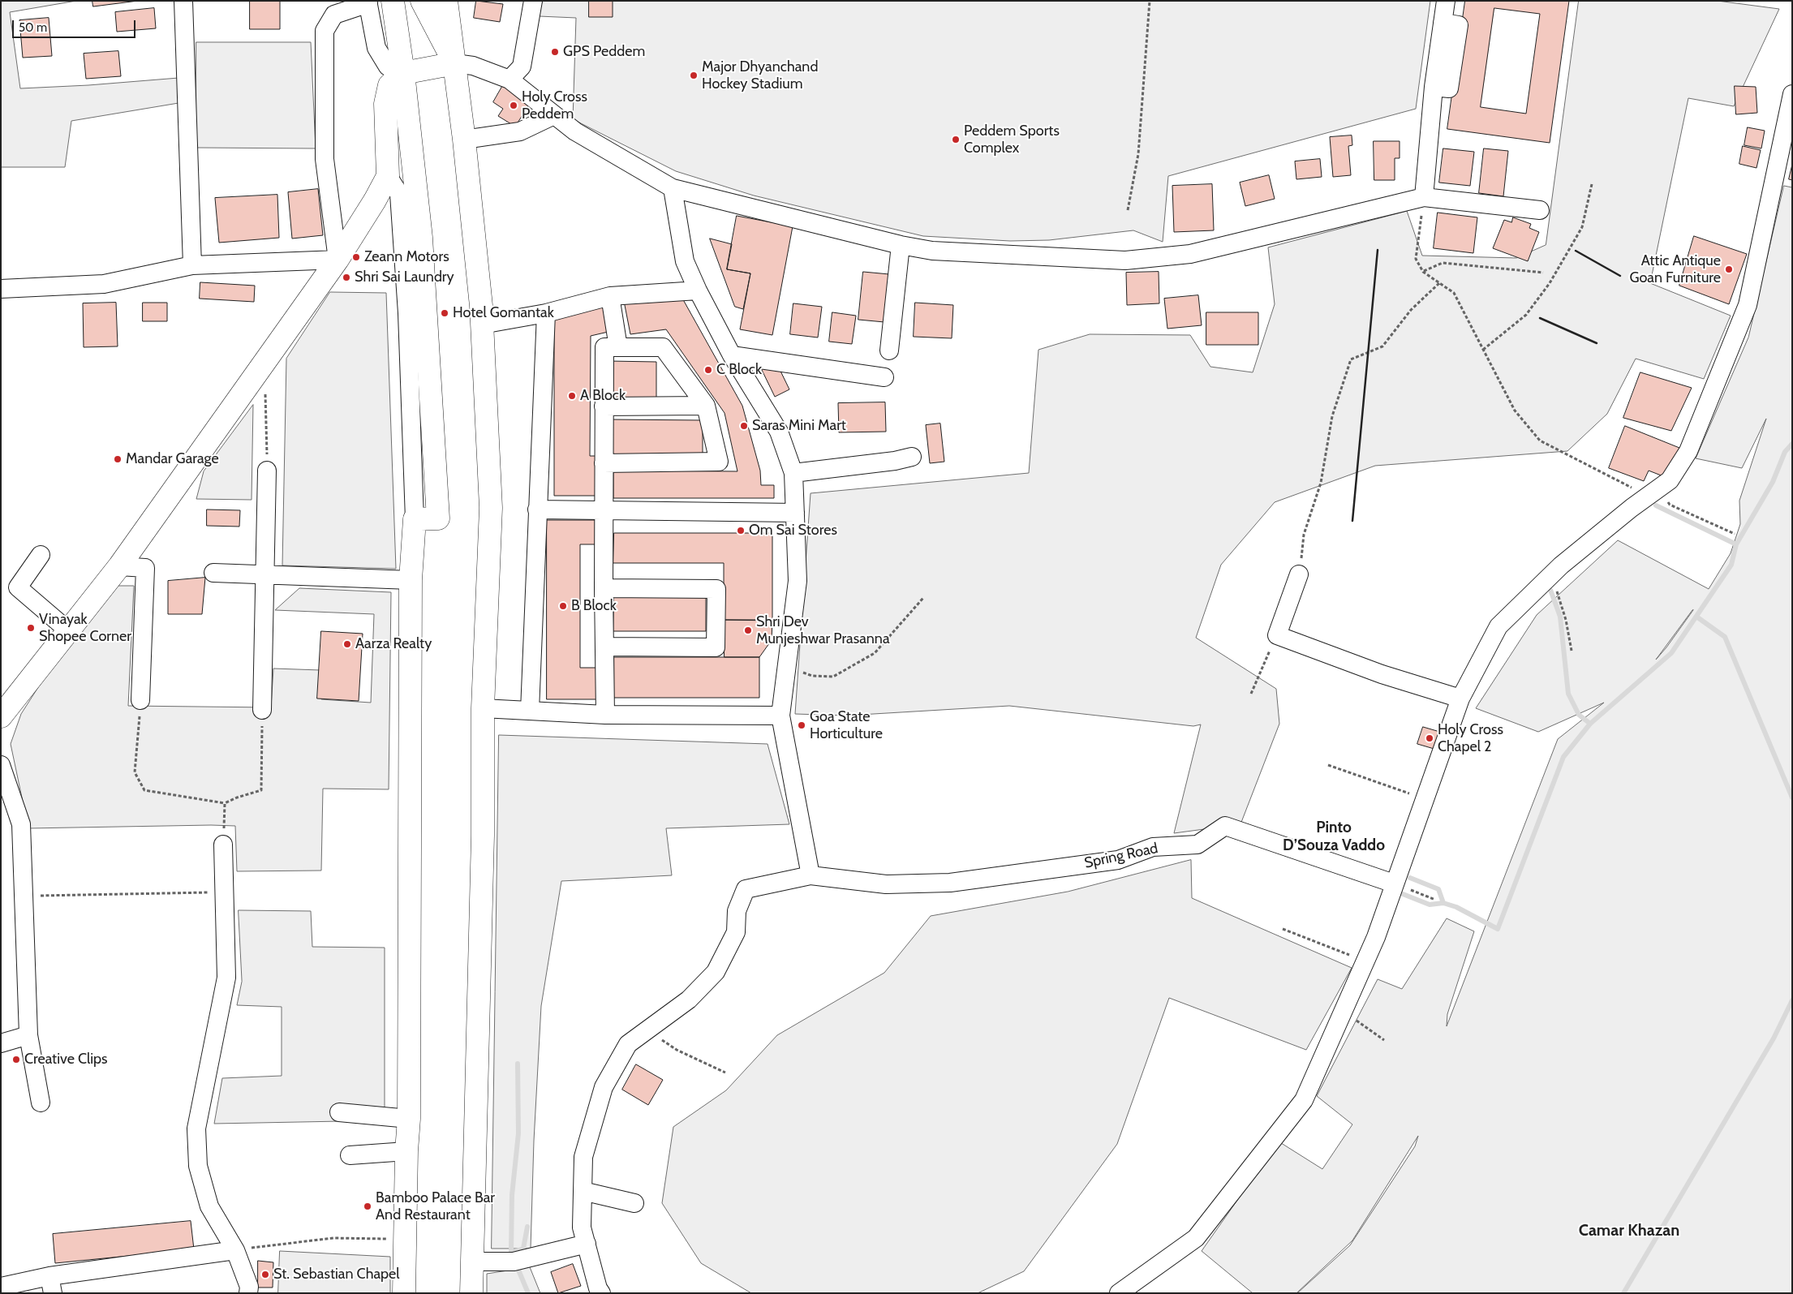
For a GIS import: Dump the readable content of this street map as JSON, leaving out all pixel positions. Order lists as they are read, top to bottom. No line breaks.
{"streets":{"street":["Spring Road"]},"districts":["Pinto D’Souza Vaddo","Camar Khazan"],"places":["GPS Peddem","Major Dhyanchand Hockey Stadium","Holy Cross Peddem","Peddem Sports Complex","Zeann Motors","Attic Antique Goan Furniture","Shri Sai Laundry","Hotel Gomantak","C Block","A Block","Saras Mini Mart","Mandar Garage","Om Sai Stores","B Block","Vinayak Shopee Corner","Shri Dev Munjeshwar Prasanna","Aarza Realty","Goa State Horticulture","Holy Cross Chapel 2","Creative Clips","Bamboo Palace Bar And Restaurant","St. Sebastian Chapel"],"scale_bar":"50 m"}
